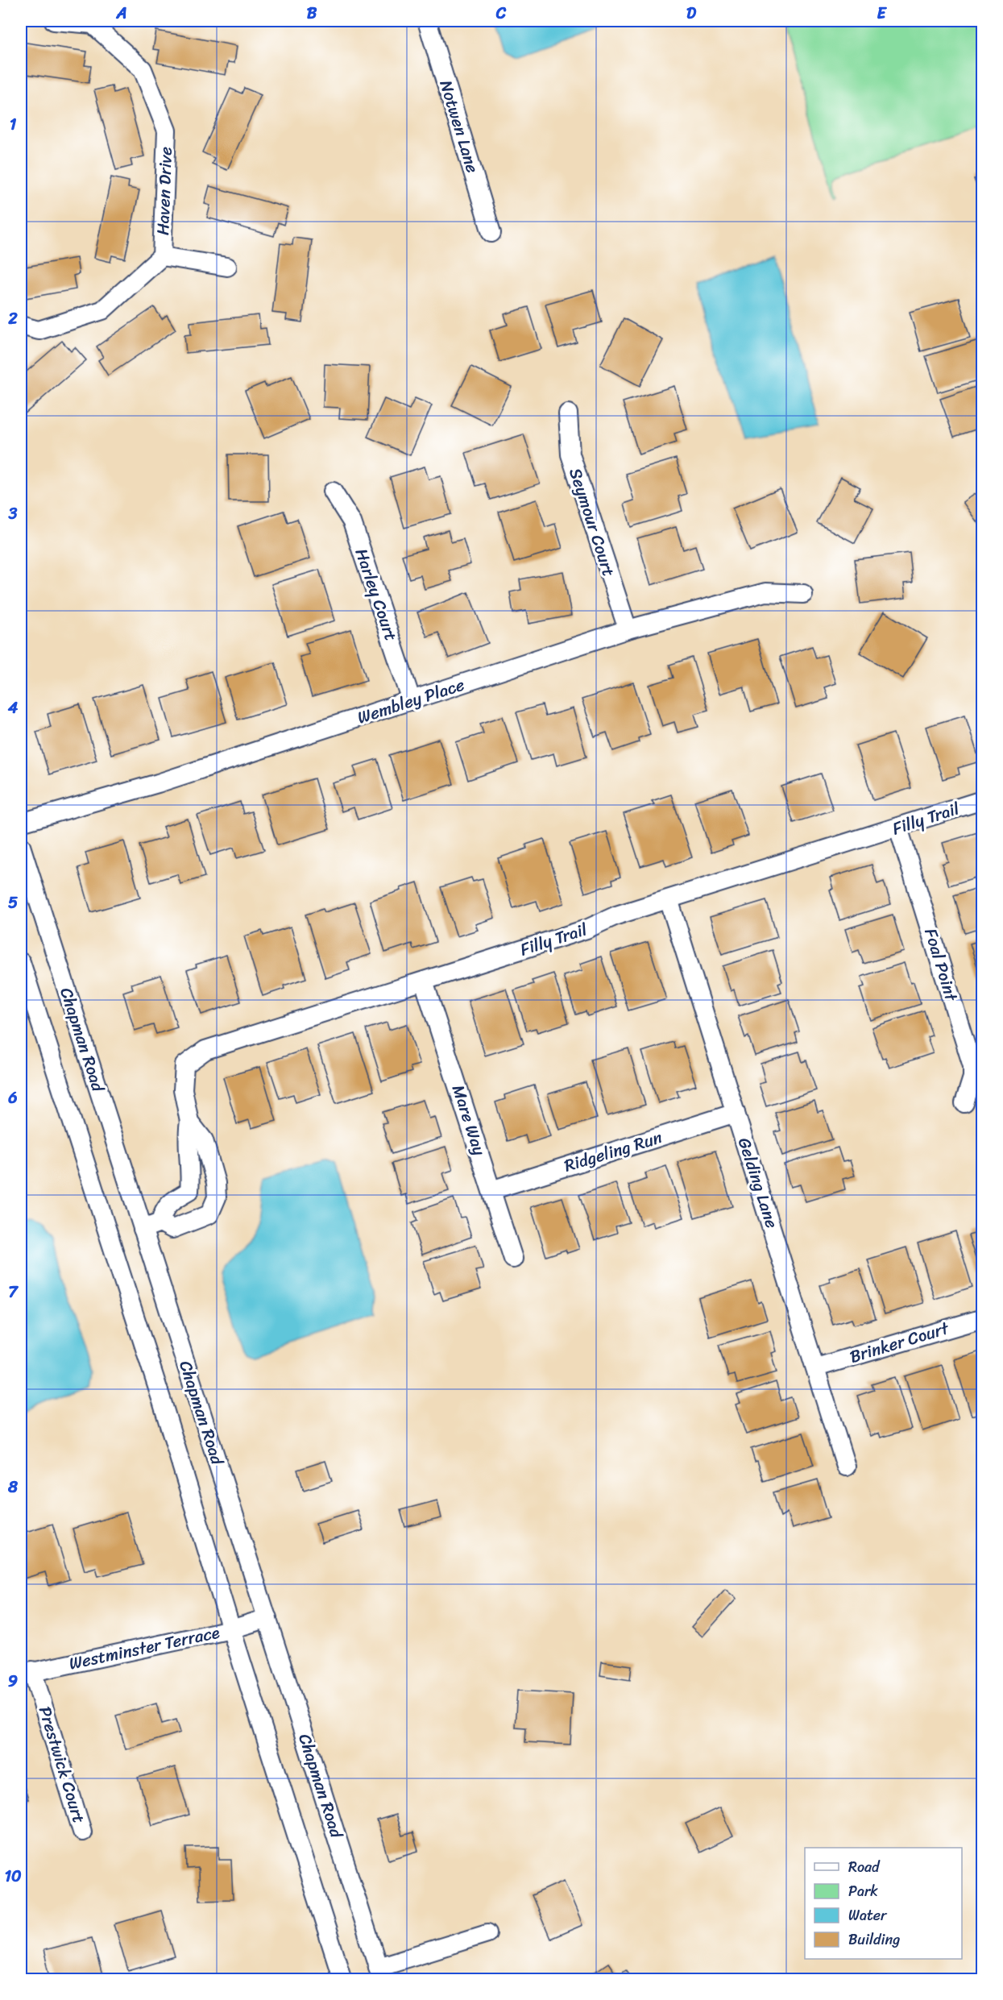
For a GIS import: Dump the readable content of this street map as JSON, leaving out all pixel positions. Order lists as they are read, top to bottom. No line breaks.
{"streets":{"street":["Notwen Lane","Haven Drive","Seymour Court","Harley Court","Wembley Place","Filly Trail","Foal Point","Chapman Road","Mare Way","Ridgeling Run","Gelding Lane","Brinker Court","Westminster Terrace","Prestwick Court"]},"crossings":[["Seymour Court","Wembley Place"],["Harley Court","Wembley Place"],["Filly Trail","Foal Point"],["Filly Trail","Mare Way"],["Filly Trail","Gelding Lane"],["Chapman Road","Westminster Terrace"],["Mare Way","Ridgeling Run"],["Ridgeling Run","Gelding Lane"],["Gelding Lane","Brinker Court"],["Westminster Terrace","Prestwick Court"]],"legend":["Road","Park","Water","Building"],"grid":{"columns":["A","B","C","D","E"],"rows":["1","2","3","4","5","6","7","8","9","10"]}}
